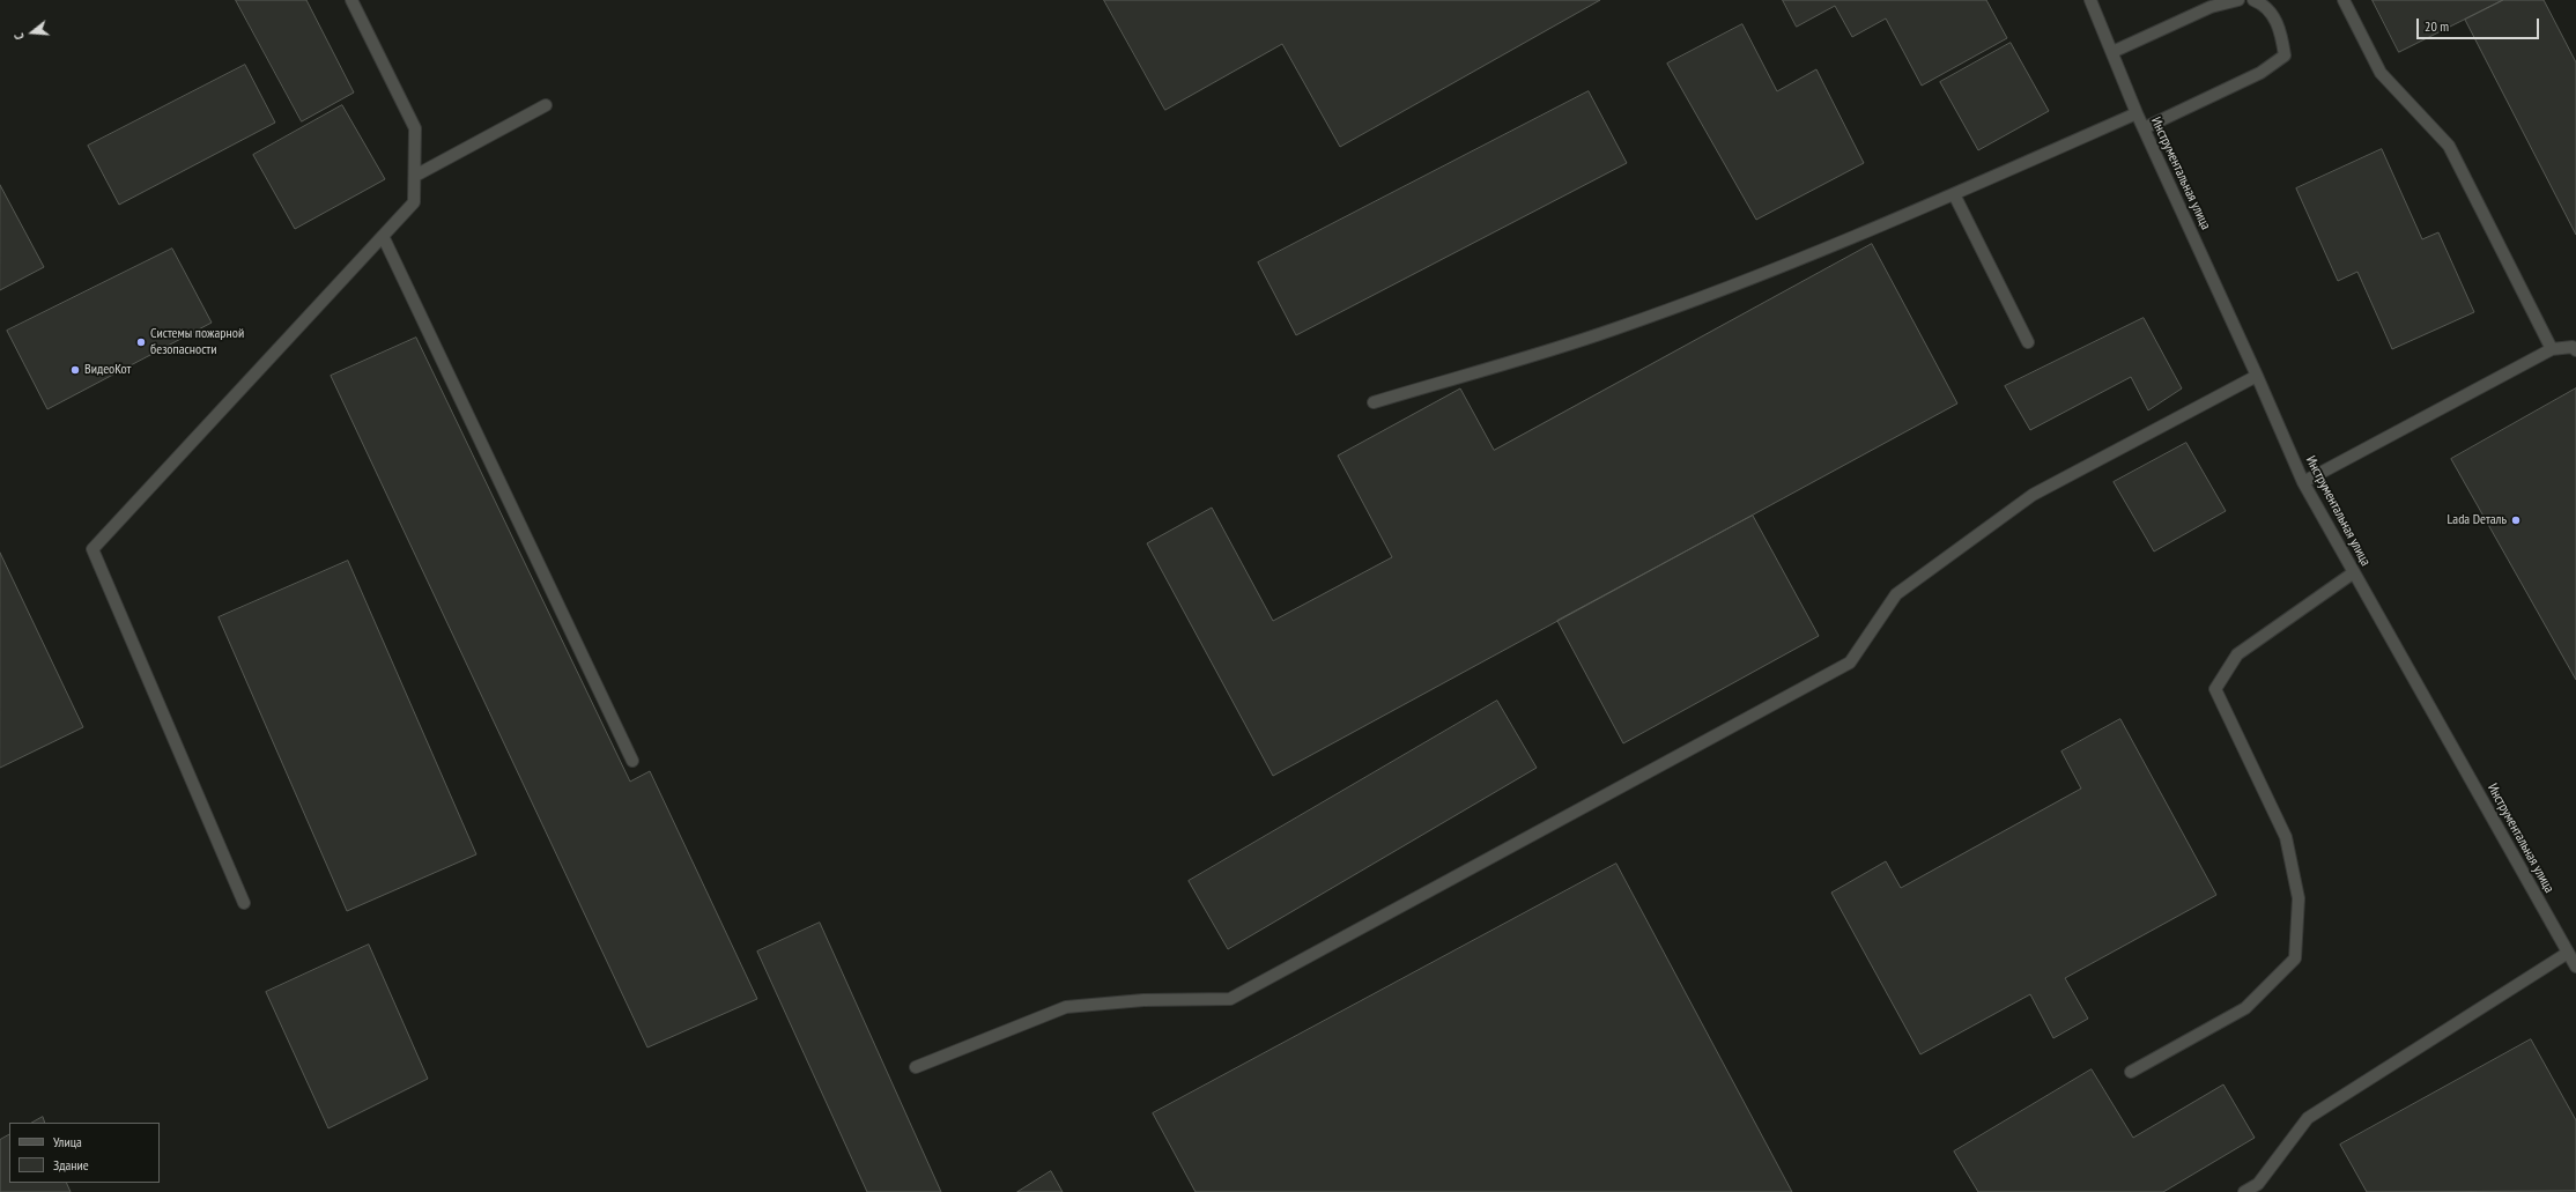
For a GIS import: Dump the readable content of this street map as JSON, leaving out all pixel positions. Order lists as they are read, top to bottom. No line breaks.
{"streets":{"street":["Инструментальная улица"]},"places":["Системы пожарной безопасности","ВидеоКот","Lada Dеталь"],"legend":["Улица","Здание"],"scale_bar":"20 m","north":"left"}
